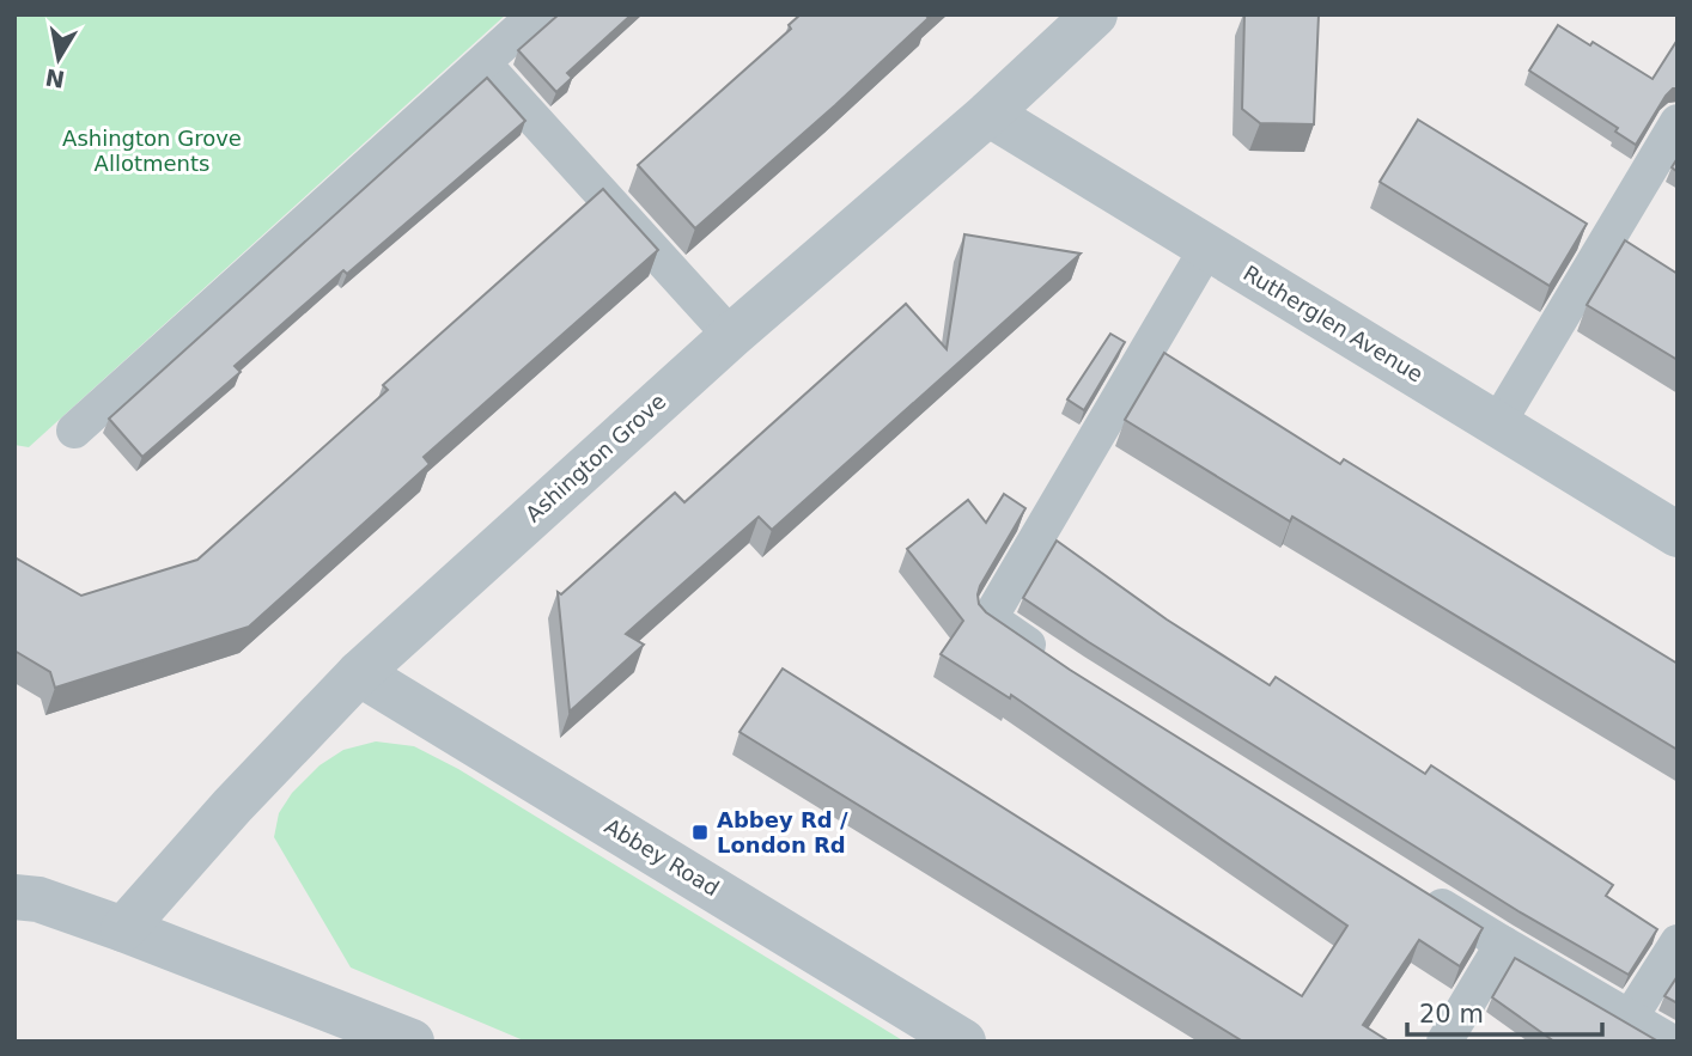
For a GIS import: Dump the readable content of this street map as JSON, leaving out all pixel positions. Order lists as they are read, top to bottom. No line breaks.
{"streets":{"street":["Rutherglen Avenue","Ashington Grove","Abbey Road"]},"crossings":[["Rutherglen Avenue","Ashington Grove"],["Ashington Grove","Abbey Road"]],"parks":["Ashington Grove Allotments"],"places":{"transit":["Abbey Rd / London Rd"]},"scale_bar":"20 m","north":"bottom"}
